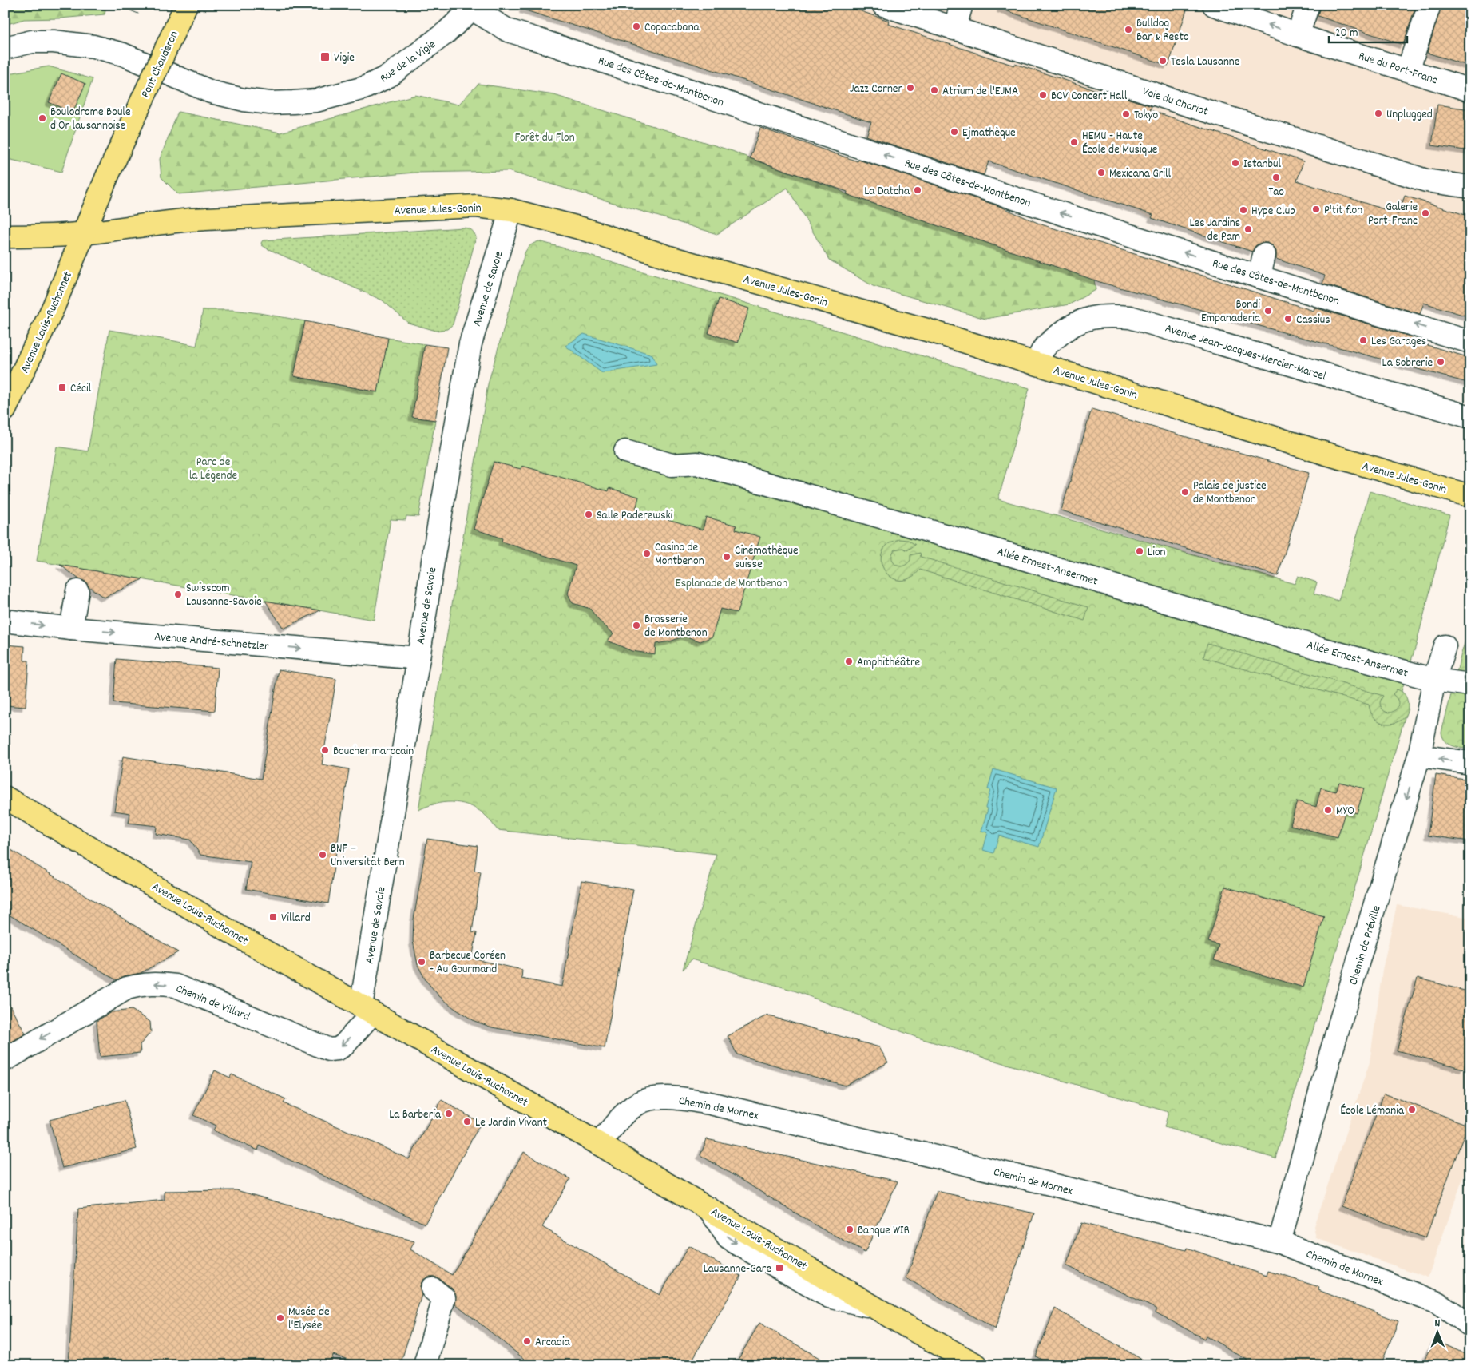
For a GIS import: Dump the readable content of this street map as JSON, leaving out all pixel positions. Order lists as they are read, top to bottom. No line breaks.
{"streets":{"main road":["Pont Chauderon","Avenue Jules-Gonin","Avenue Louis-Ruchonnet"],"street":["Rue de la Vigie","Rue du Port-Franc","Rue des Côtes-de-Montbenon","Voie du Chariot","Avenue de Savoie","Avenue Jean-Jacques-Mercier-Marcel","Allée Ernest-Ansermet","Avenue André-Schnetzler","Chemin de Préville","Chemin de Villard","Chemin de Mornex"]},"crossings":[["Rue de la Vigie","Rue des Côtes-de-Montbenon"],["Pont Chauderon","Avenue Jules-Gonin"],["Pont Chauderon","Avenue Louis-Ruchonnet"],["Avenue Jules-Gonin","Avenue de Savoie"],["Avenue Jules-Gonin","Avenue Louis-Ruchonnet"],["Avenue Jules-Gonin","Avenue Jean-Jacques-Mercier-Marcel"],["Avenue de Savoie","Avenue Louis-Ruchonnet"],["Avenue de Savoie","Avenue André-Schnetzler"],["Avenue de Savoie","Chemin de Villard"],["Avenue Louis-Ruchonnet","Chemin de Villard"],["Avenue Louis-Ruchonnet","Chemin de Mornex"],["Allée Ernest-Ansermet","Chemin de Préville"],["Chemin de Préville","Chemin de Mornex"]],"one_way":["Rue des Côtes-de-Montbenon","Avenue André-Schnetzler","Chemin de Préville","Chemin de Villard"],"parks":["Forêt du Flon","Parc de la Légende","Esplanade de Montbenon"],"places":{"other":["Copacabana","Bulldog Bar & Resto","Tesla Lausanne","Jazz Corner","Atrium de l'EJMA","BCV Concert Hall","Unplugged","Tokyo","Boulodrome Boule d'Or lausannoise","Ejmathèque","HEMU - Haute École de Musique","Istanbul","Mexicana Grill","Tao","La Datcha","P'tit flon","Hype Club","Galerie Port-Franc","Les Jardins de Pam","Bondi Empanaderia","Cassius","Les Garages","La Sobrerie","Palais de justice de Montbenon","Salle Paderewski","Lion","Casino de Montbenon","Cinémathèque suisse","Swisscom Lausanne-Savoie","Brasserie de Montbenon","Amphithéâtre","Boucher marocain","MYO","BNF – Universität Bern","Barbecue Coréen - Au Gourmand","École Lémania","La Barberia","Le Jardin Vivant","Banque WIR","Musée de l'Elysée","Arcadia"],"transit":["Vigie","Cécil","Villard","Lausanne-Gare"]},"scale_bar":"20 m","north":"top"}
